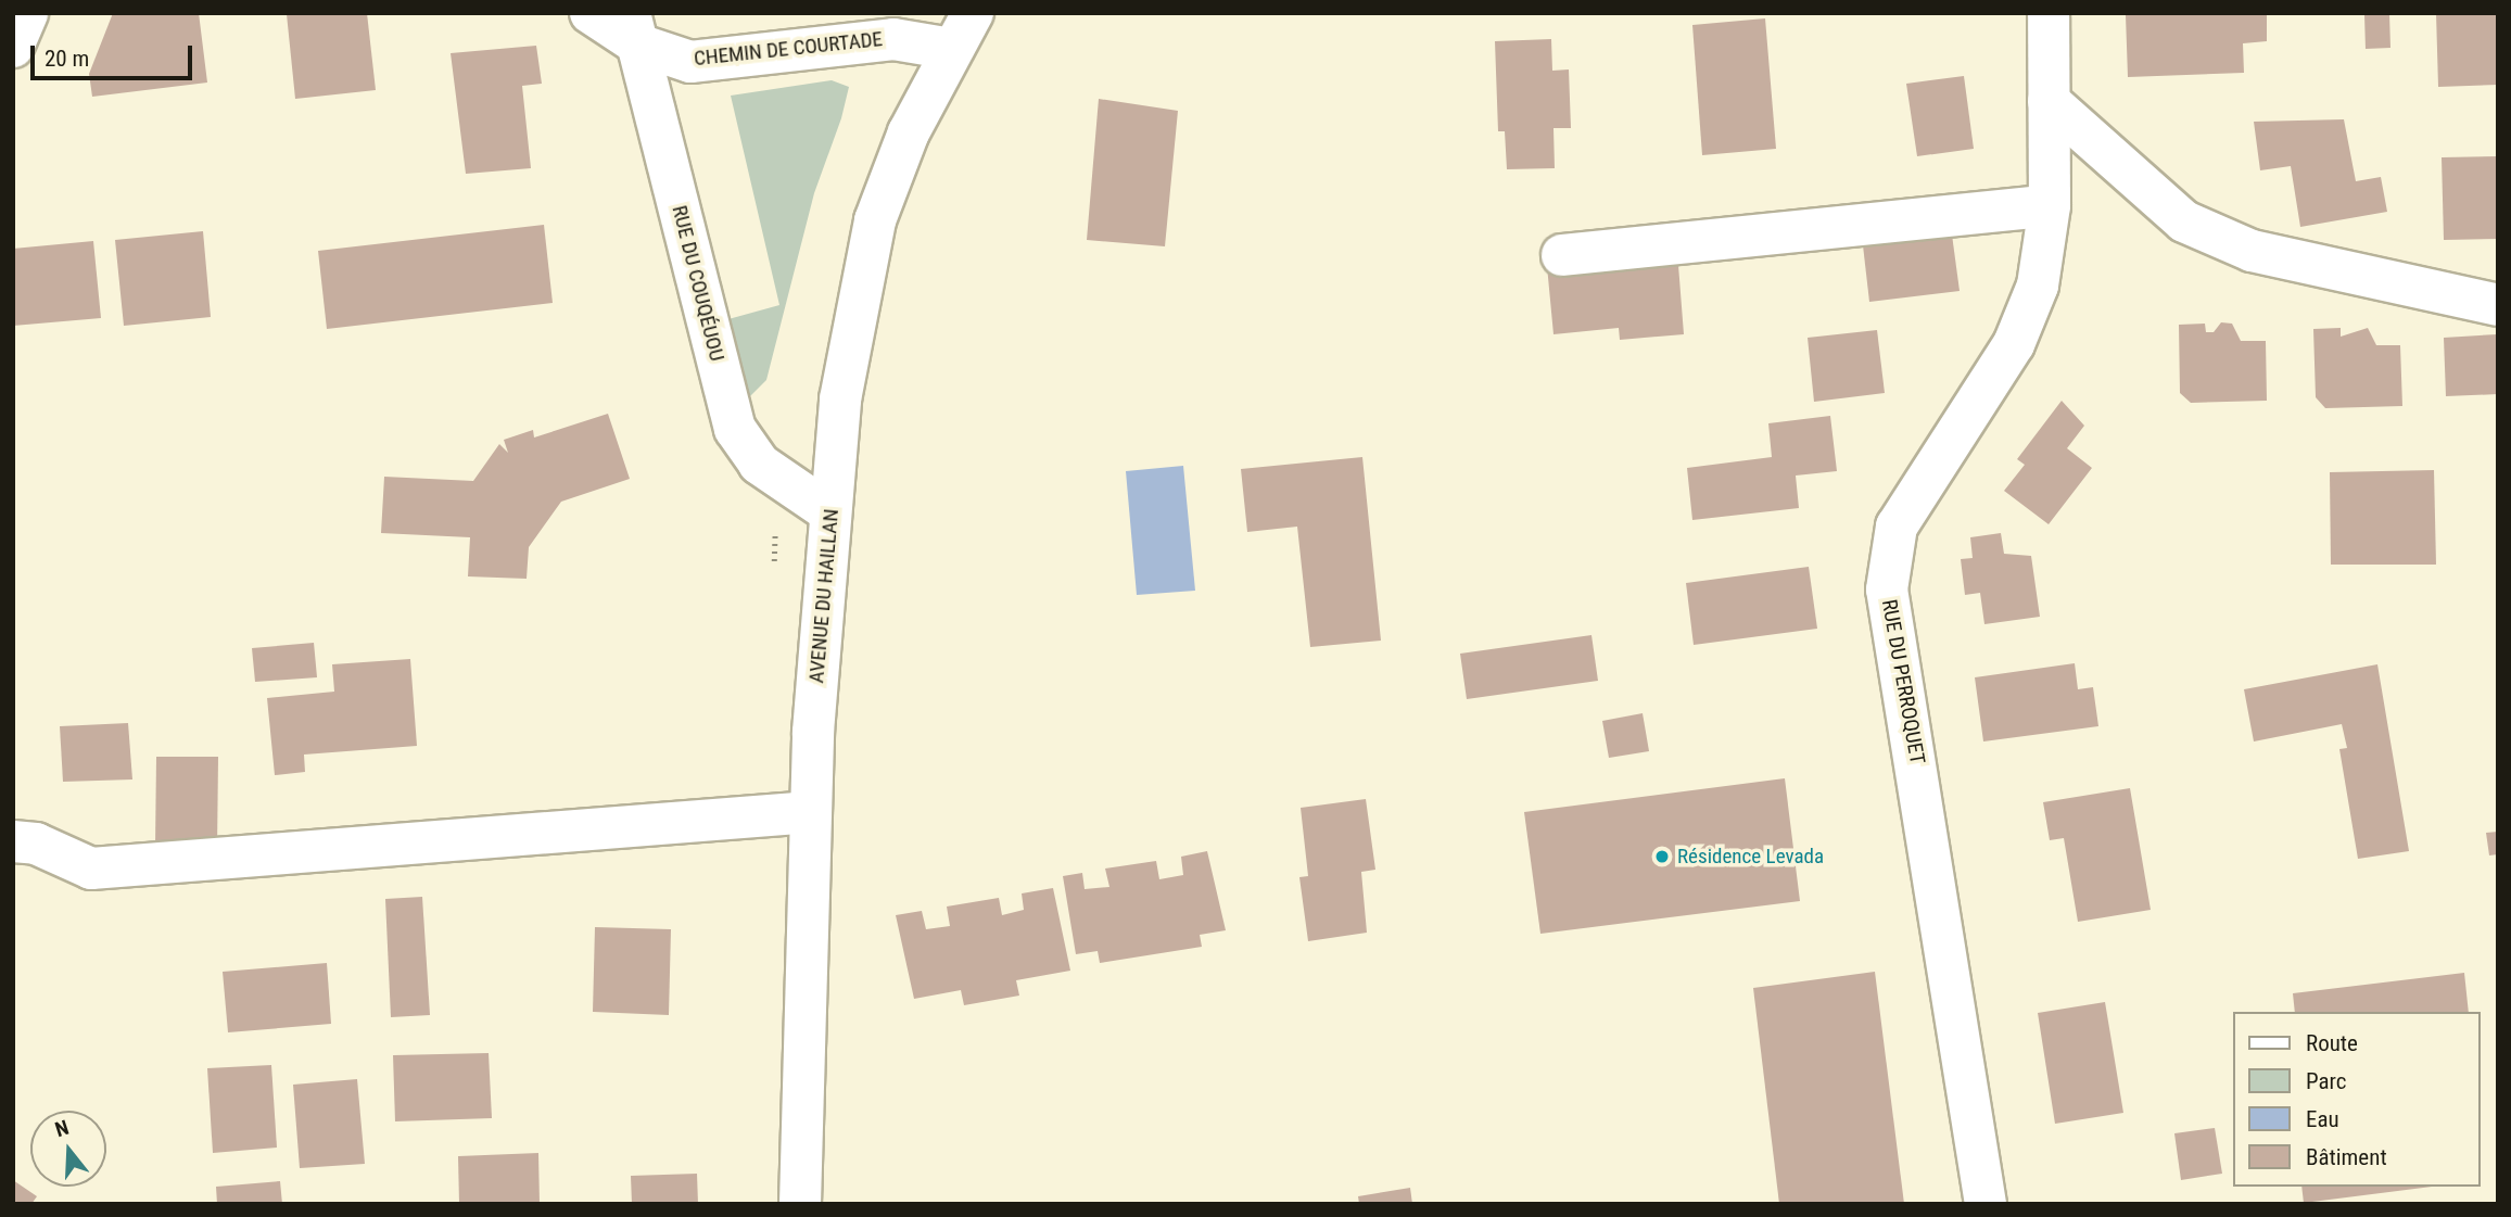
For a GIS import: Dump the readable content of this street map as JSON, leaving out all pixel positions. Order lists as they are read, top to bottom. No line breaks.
{"streets":{"street":["CHEMIN DE COURTADE","RUE DU COUQÉUOU","AVENUE DU HAILLAN","RUE DU PERROQUET"]},"crossings":[["CHEMIN DE COURTADE","RUE DU COUQÉUOU"],["CHEMIN DE COURTADE","AVENUE DU HAILLAN"],["RUE DU COUQÉUOU","AVENUE DU HAILLAN"]],"places":["Résidence Levada"],"legend":["Route","Parc","Eau","Bâtiment"],"scale_bar":"20 m","north":"top"}
